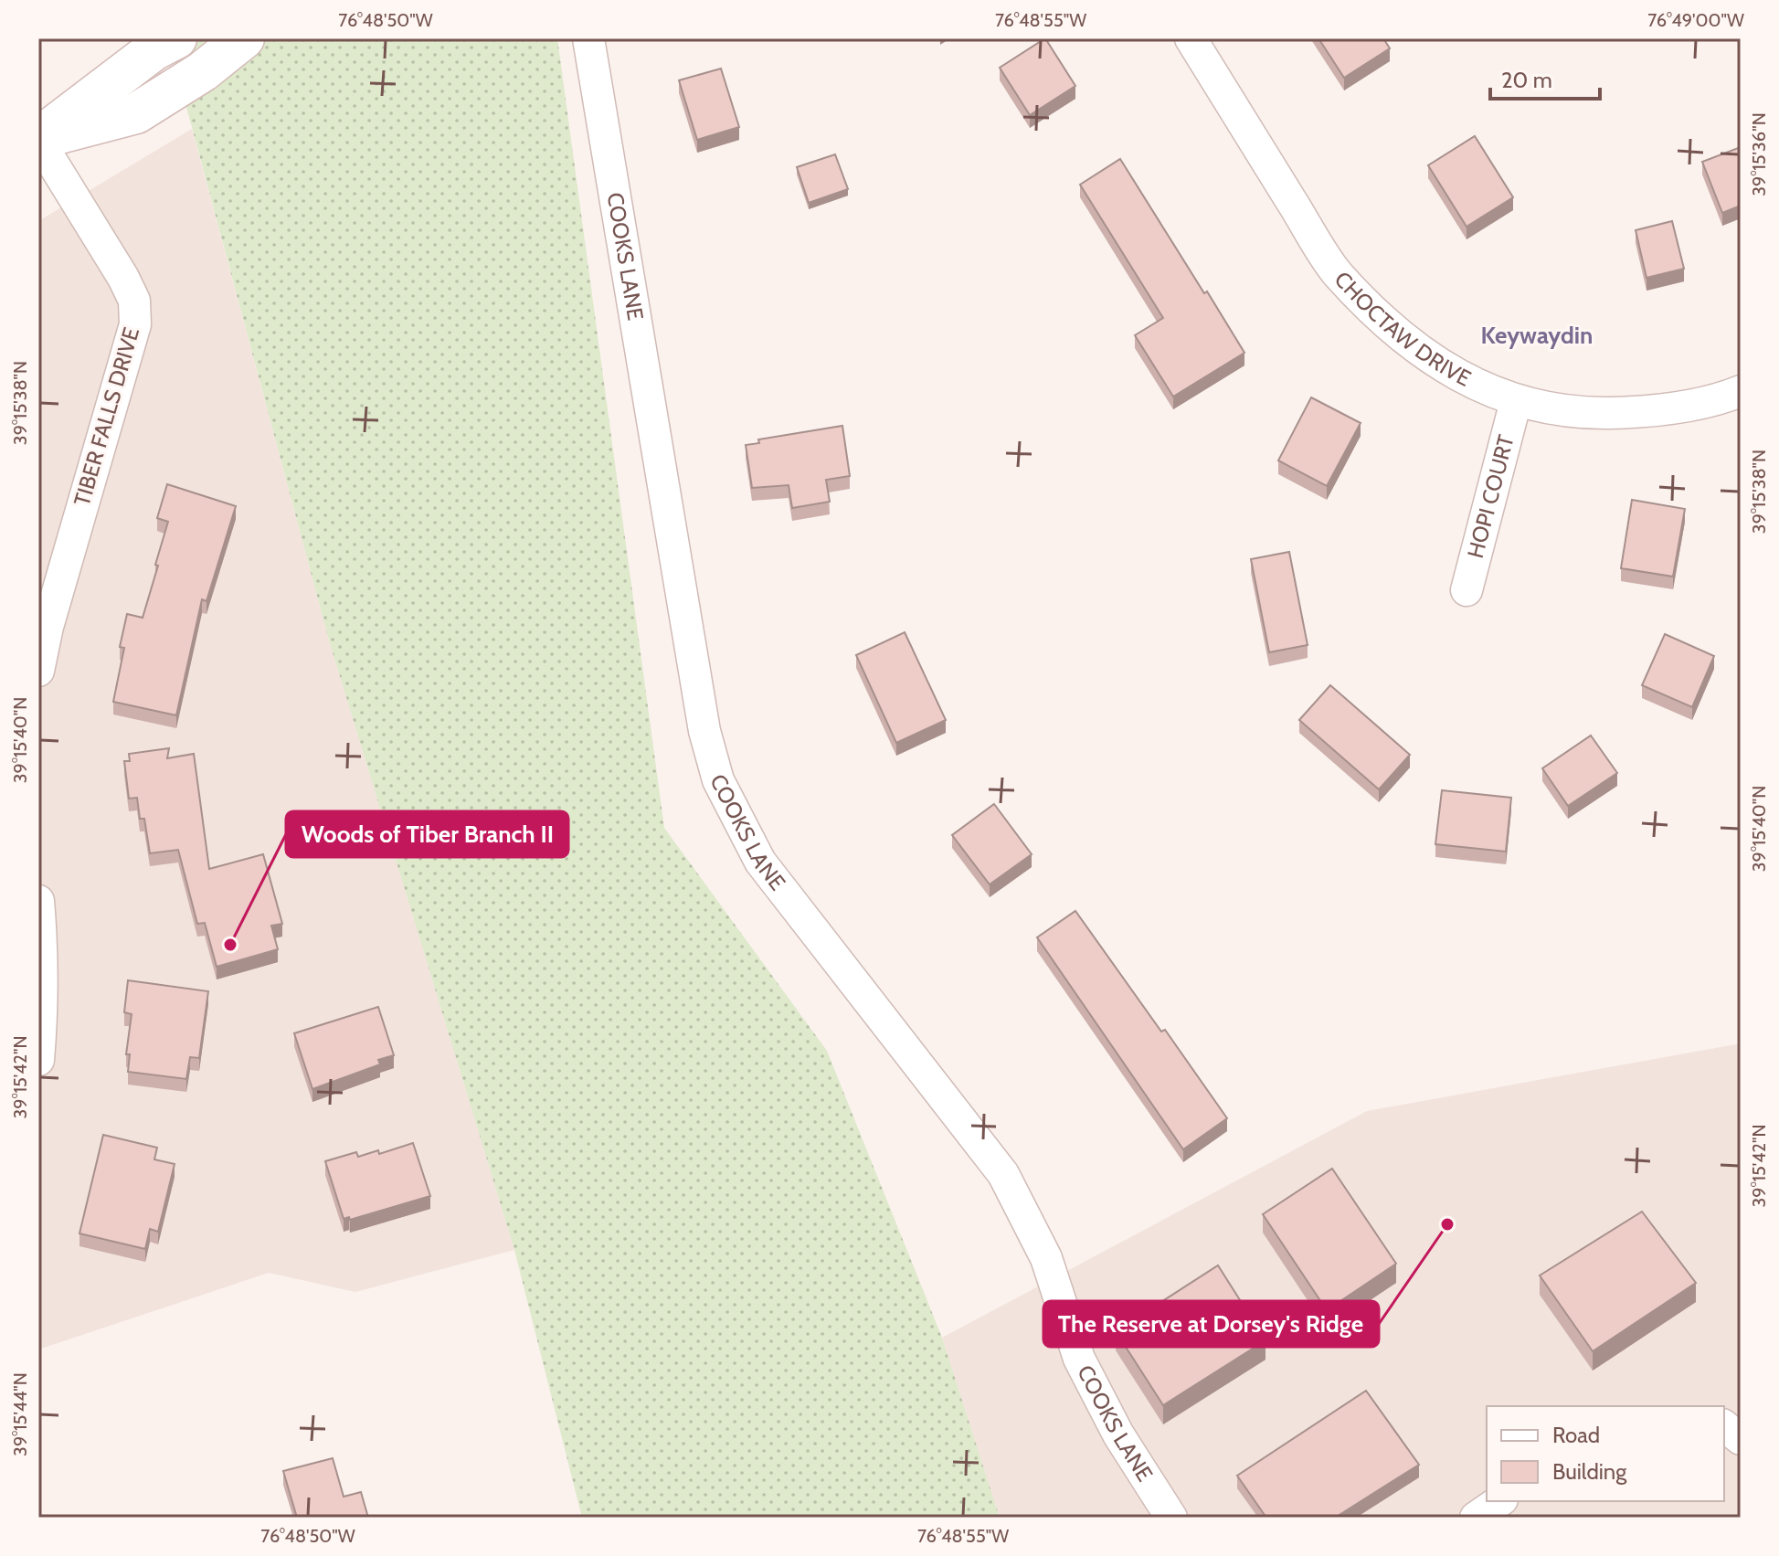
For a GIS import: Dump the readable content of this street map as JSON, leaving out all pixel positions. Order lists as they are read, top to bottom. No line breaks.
{"streets":{"street":["COOKS LANE","CHOCTAW DRIVE","TIBER FALLS DRIVE","HOPI COURT"]},"crossings":[["CHOCTAW DRIVE","HOPI COURT"]],"districts":["Keywaydin"],"places":["Woods of Tiber Branch II","The Reserve at Dorsey's Ridge"],"legend":["Road","Building"],"scale_bar":"20 m","coordinates":["76°48'50\"W","76°48'55\"W","76°49'00\"W","39°15'36\"N","39°15'38\"N","39°15'40\"N","39°15'42\"N","39°15'44\"N"]}
